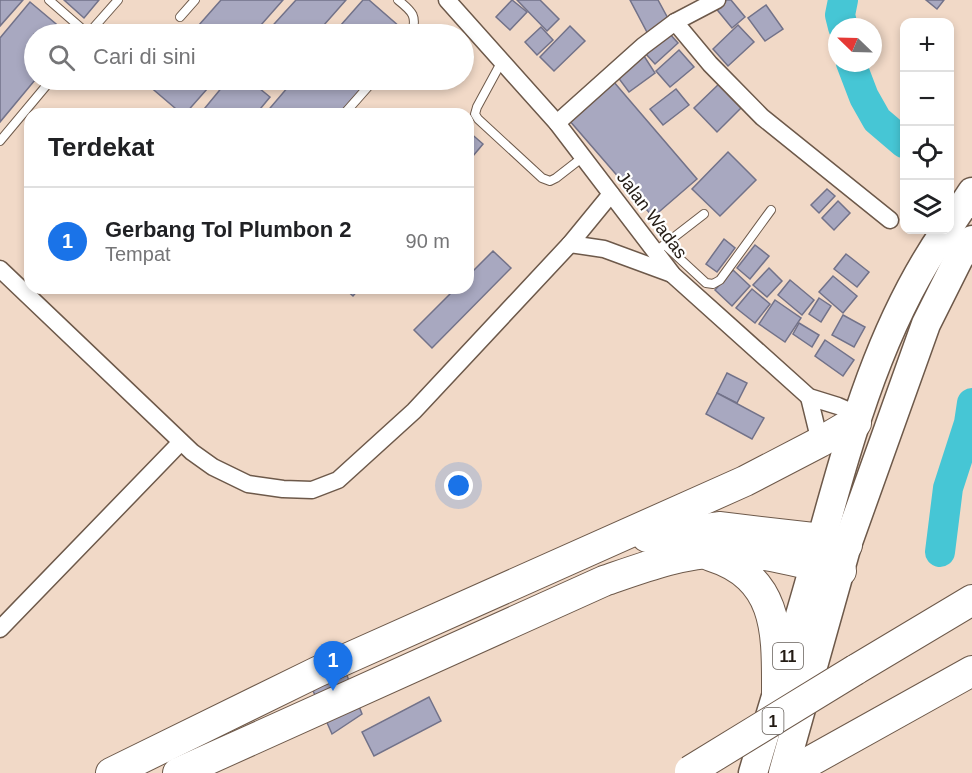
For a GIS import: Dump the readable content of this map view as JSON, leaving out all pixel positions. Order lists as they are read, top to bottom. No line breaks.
{"streets":{"highway":["11","1"],"street":["Jalan Wadas"]},"crossings":[["Jalan Wadas","11"]],"north":"top left","page":{"map_buttons":["+","−"],"search":"Cari di sini","heading":"Terdekat","list":[{"mark":"1","name":"Gerbang Tol Plumbon 2","note":"Tempat","value":"90 m"}],"pins":"1"}}
